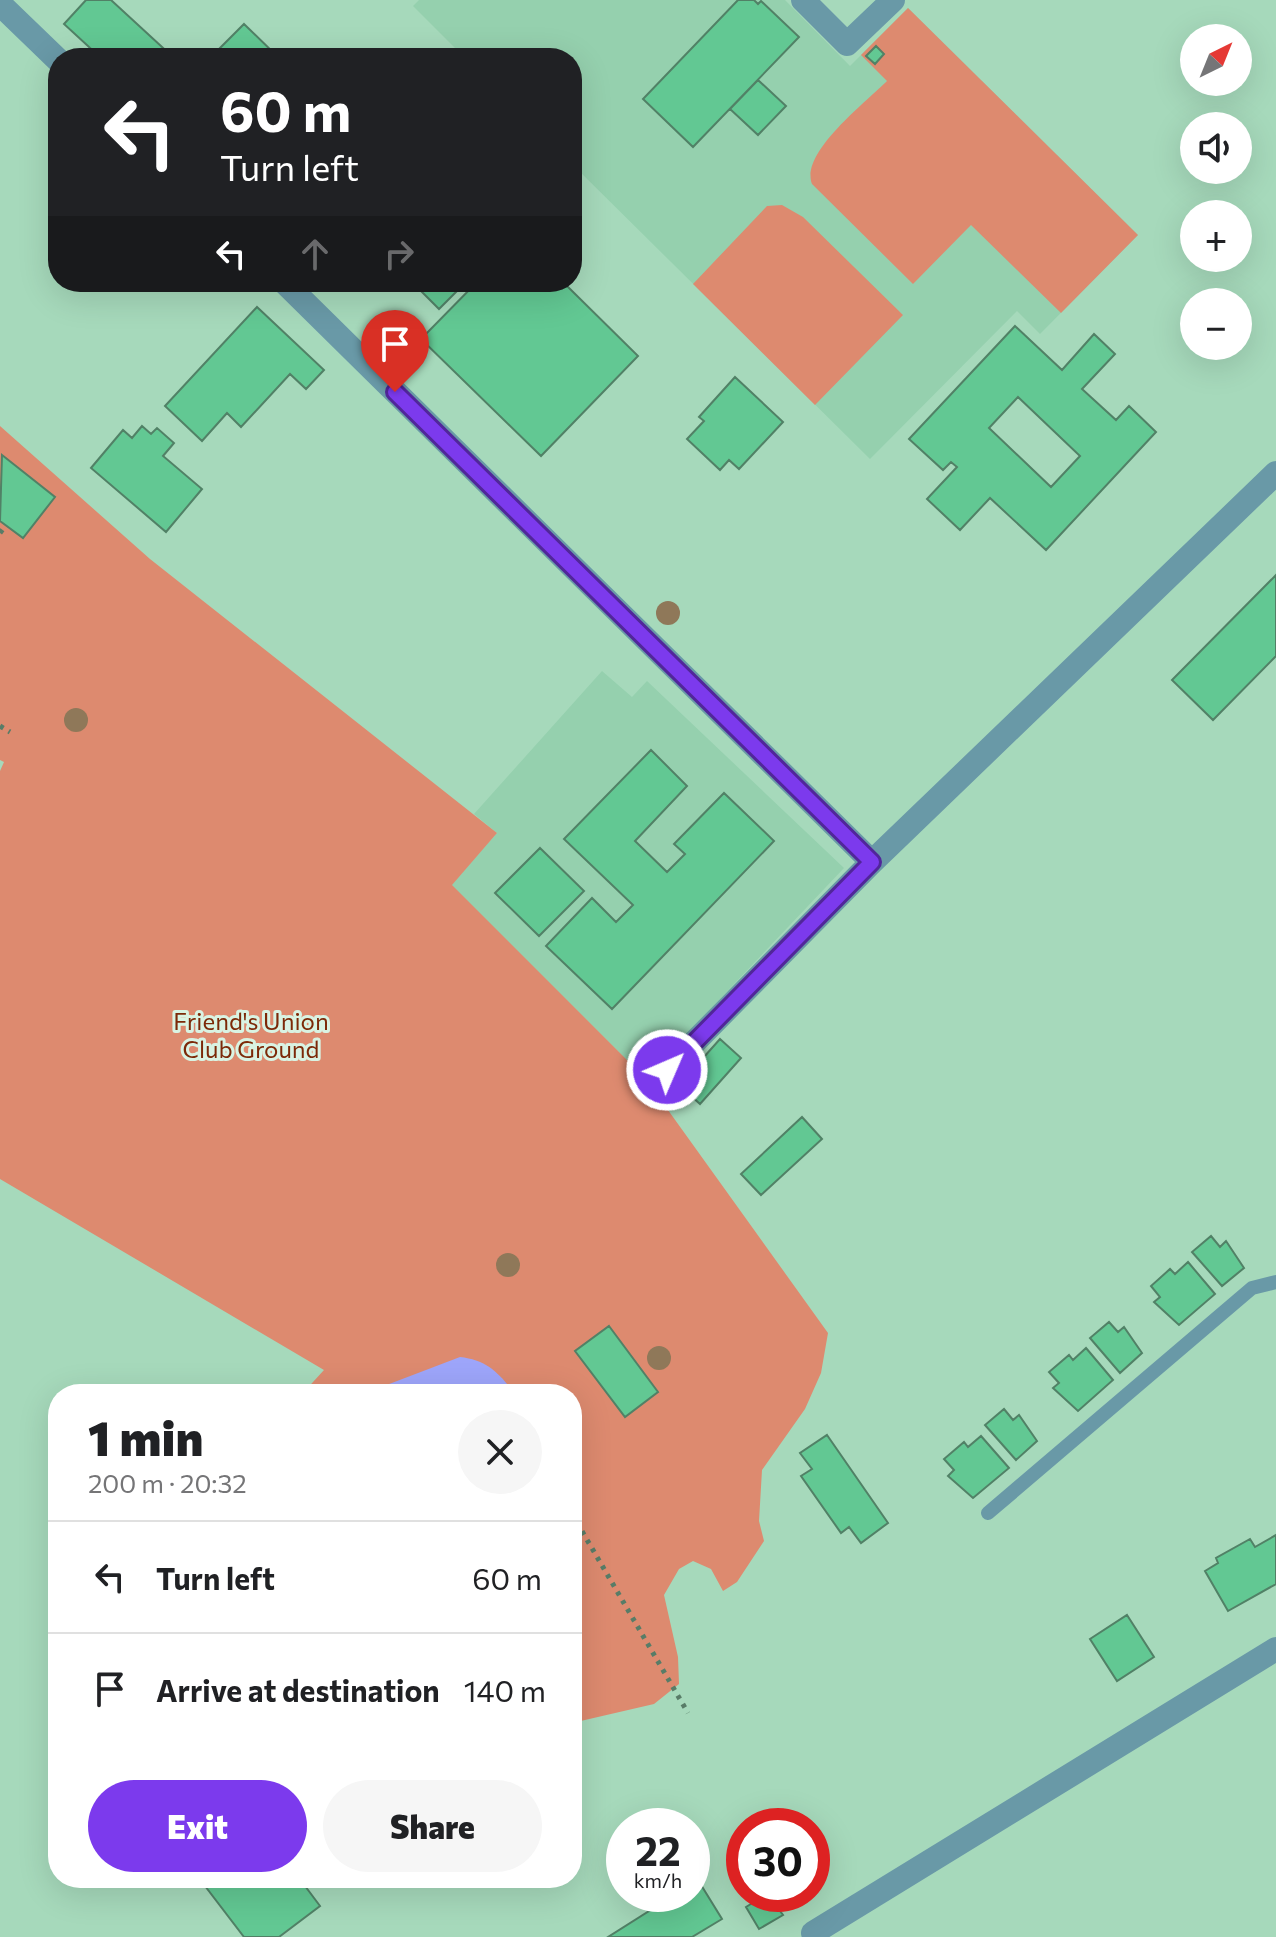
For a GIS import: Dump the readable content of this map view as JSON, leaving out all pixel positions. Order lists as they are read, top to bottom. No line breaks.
{"parks":["Friend's Union Club Ground"],"north":"top right","page":{"map_buttons":["+","−"],"turn":["60 m","Turn left"],"heading":["1 min","200 m · 20:32"],"list":[{"name":"Turn left","value":"60 m"},{"name":"Arrive at destination","value":"140 m"}],"buttons":["Exit","Share"],"speed":"22 km/h","limit":"30"}}
